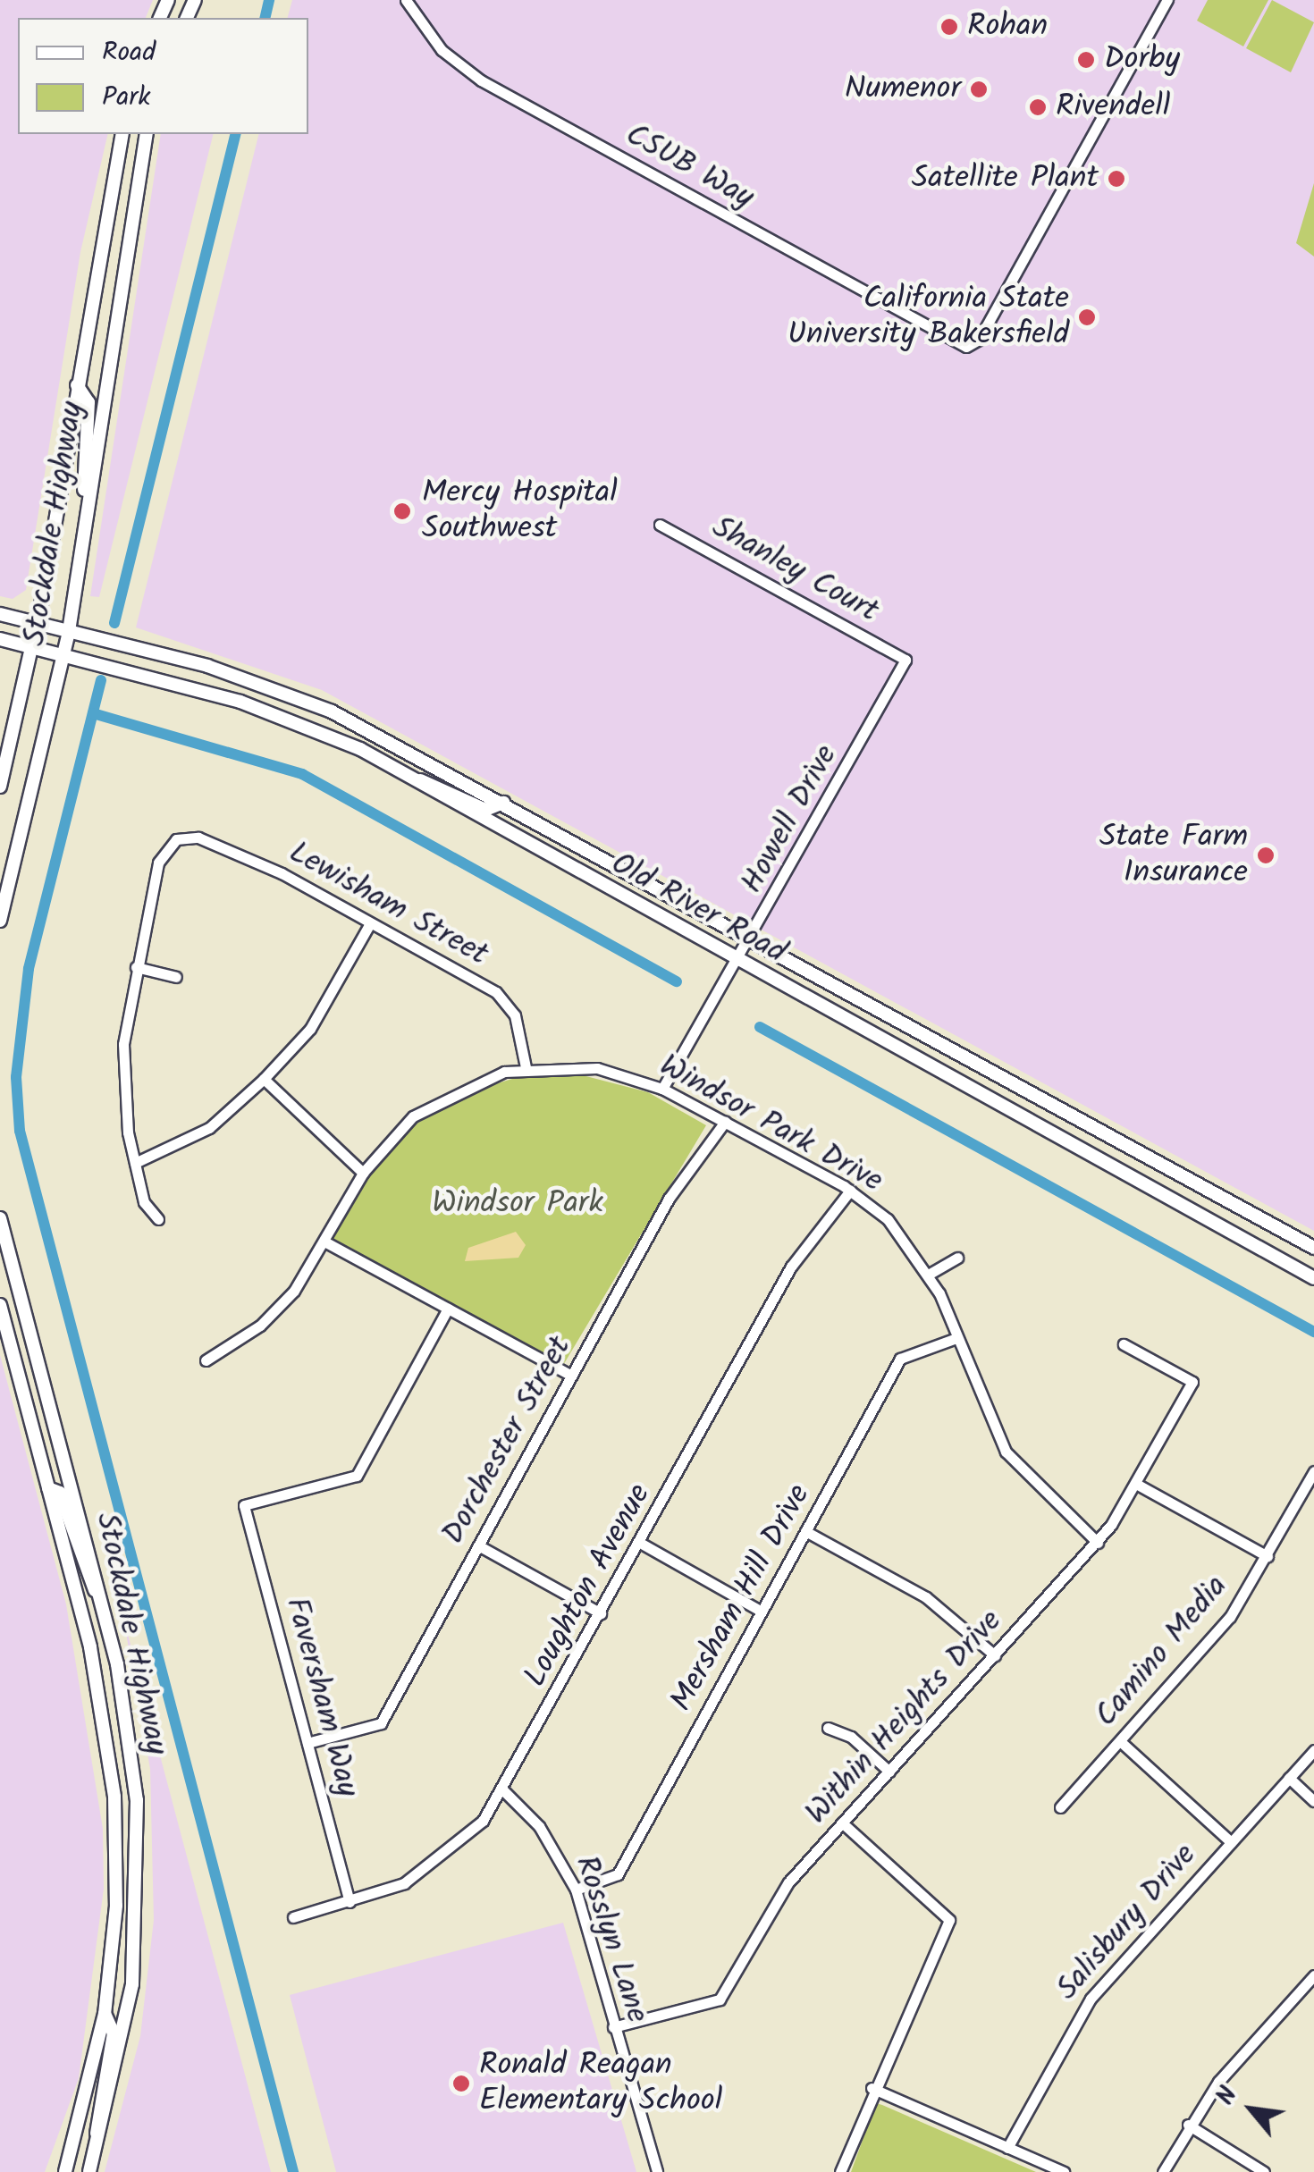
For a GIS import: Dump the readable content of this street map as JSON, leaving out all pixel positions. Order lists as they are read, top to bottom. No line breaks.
{"streets":{"main road":["Stockdale Highway","Old River Road"],"street":["CSUB Way","Shanley Court","Howell Drive","Lewisham Street","Windsor Park Drive","Dorchester Street","Loughton Avenue","Mersham Hill Drive","Camino Media","Faversham Way","Within Heights Drive","Salisbury Drive","Rosslyn Lane"]},"crossings":[["Stockdale Highway","Old River Road"],["Shanley Court","Howell Drive"],["Howell Drive","Old River Road"],["Howell Drive","Windsor Park Drive"],["Lewisham Street","Windsor Park Drive"],["Windsor Park Drive","Dorchester Street"],["Windsor Park Drive","Loughton Avenue"],["Windsor Park Drive","Mersham Hill Drive"],["Windsor Park Drive","Within Heights Drive"],["Dorchester Street","Faversham Way"],["Loughton Avenue","Faversham Way"],["Loughton Avenue","Rosslyn Lane"],["Mersham Hill Drive","Rosslyn Lane"],["Within Heights Drive","Rosslyn Lane"]],"parks":["Windsor Park"],"places":["Rohan","Dorby","Numenor","Rivendell","Satellite Plant","California State University Bakersfield","Mercy Hospital Southwest","State Farm Insurance","Ronald Reagan Elementary School"],"legend":["Road","Park"],"north":"top left"}
